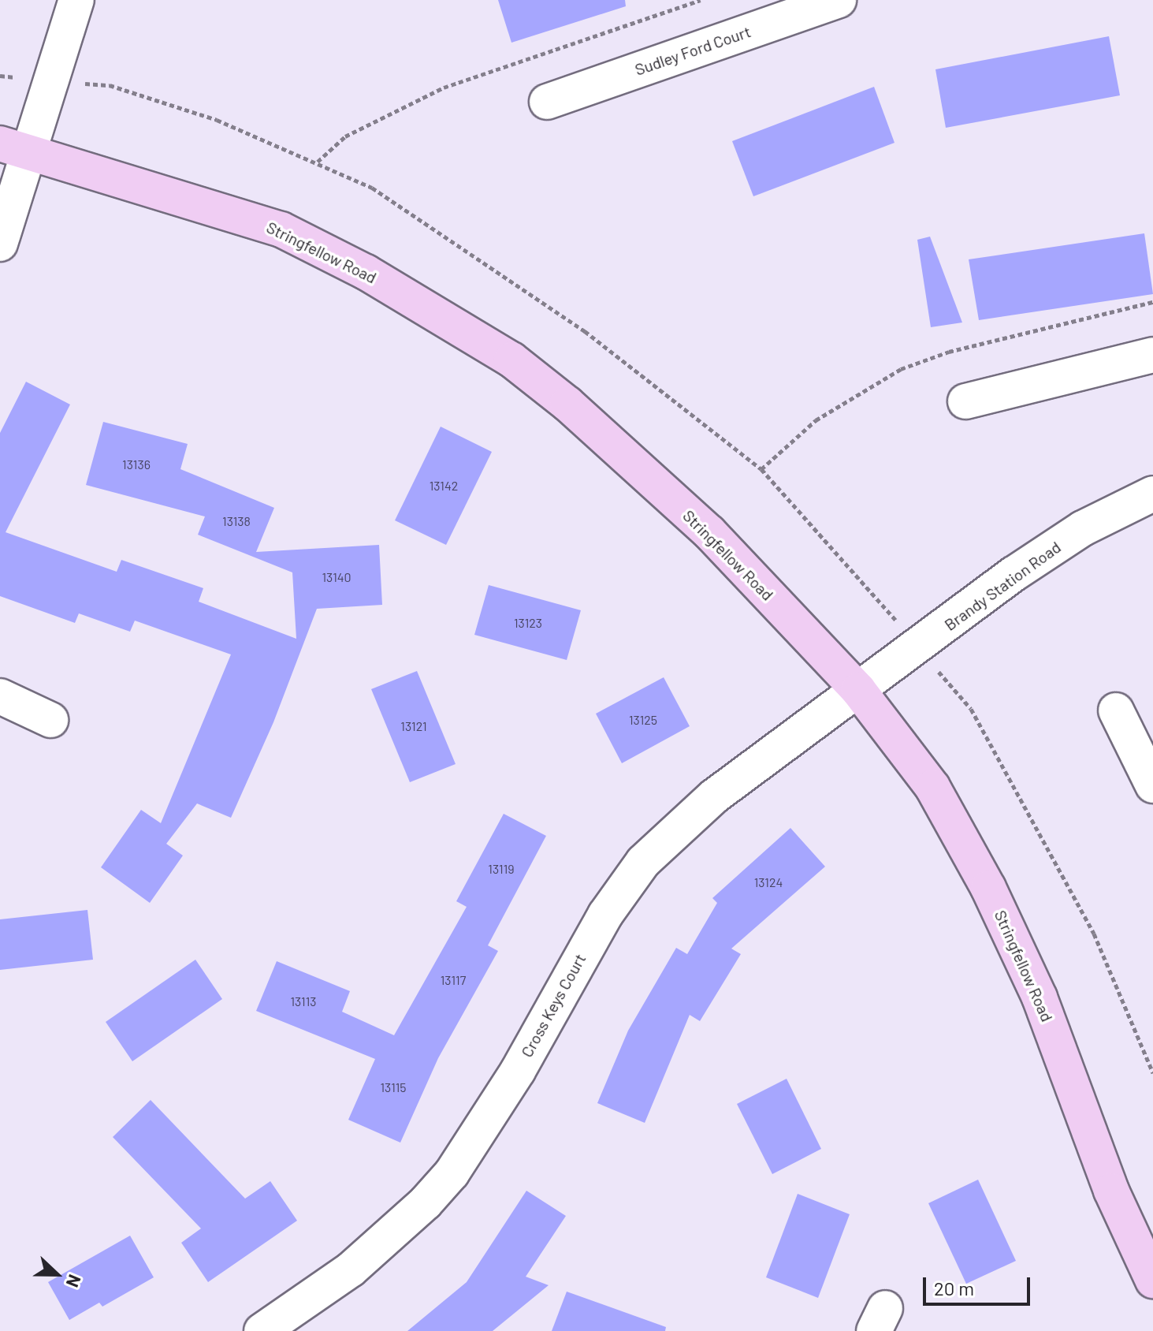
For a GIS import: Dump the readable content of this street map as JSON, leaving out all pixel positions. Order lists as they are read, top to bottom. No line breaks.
{"streets":{"main road":["Stringfellow Road"],"street":["Sudley Ford Court","Brandy Station Road","Cross Keys Court"]},"crossings":[["Stringfellow Road","Brandy Station Road"],["Stringfellow Road","Cross Keys Court"],["Brandy Station Road","Cross Keys Court"]],"house_numbers":["13136","13142","13138","13140","13123","13125","13121","13119","13124","13117","13113","13115"],"scale_bar":"20 m","north":"right"}
